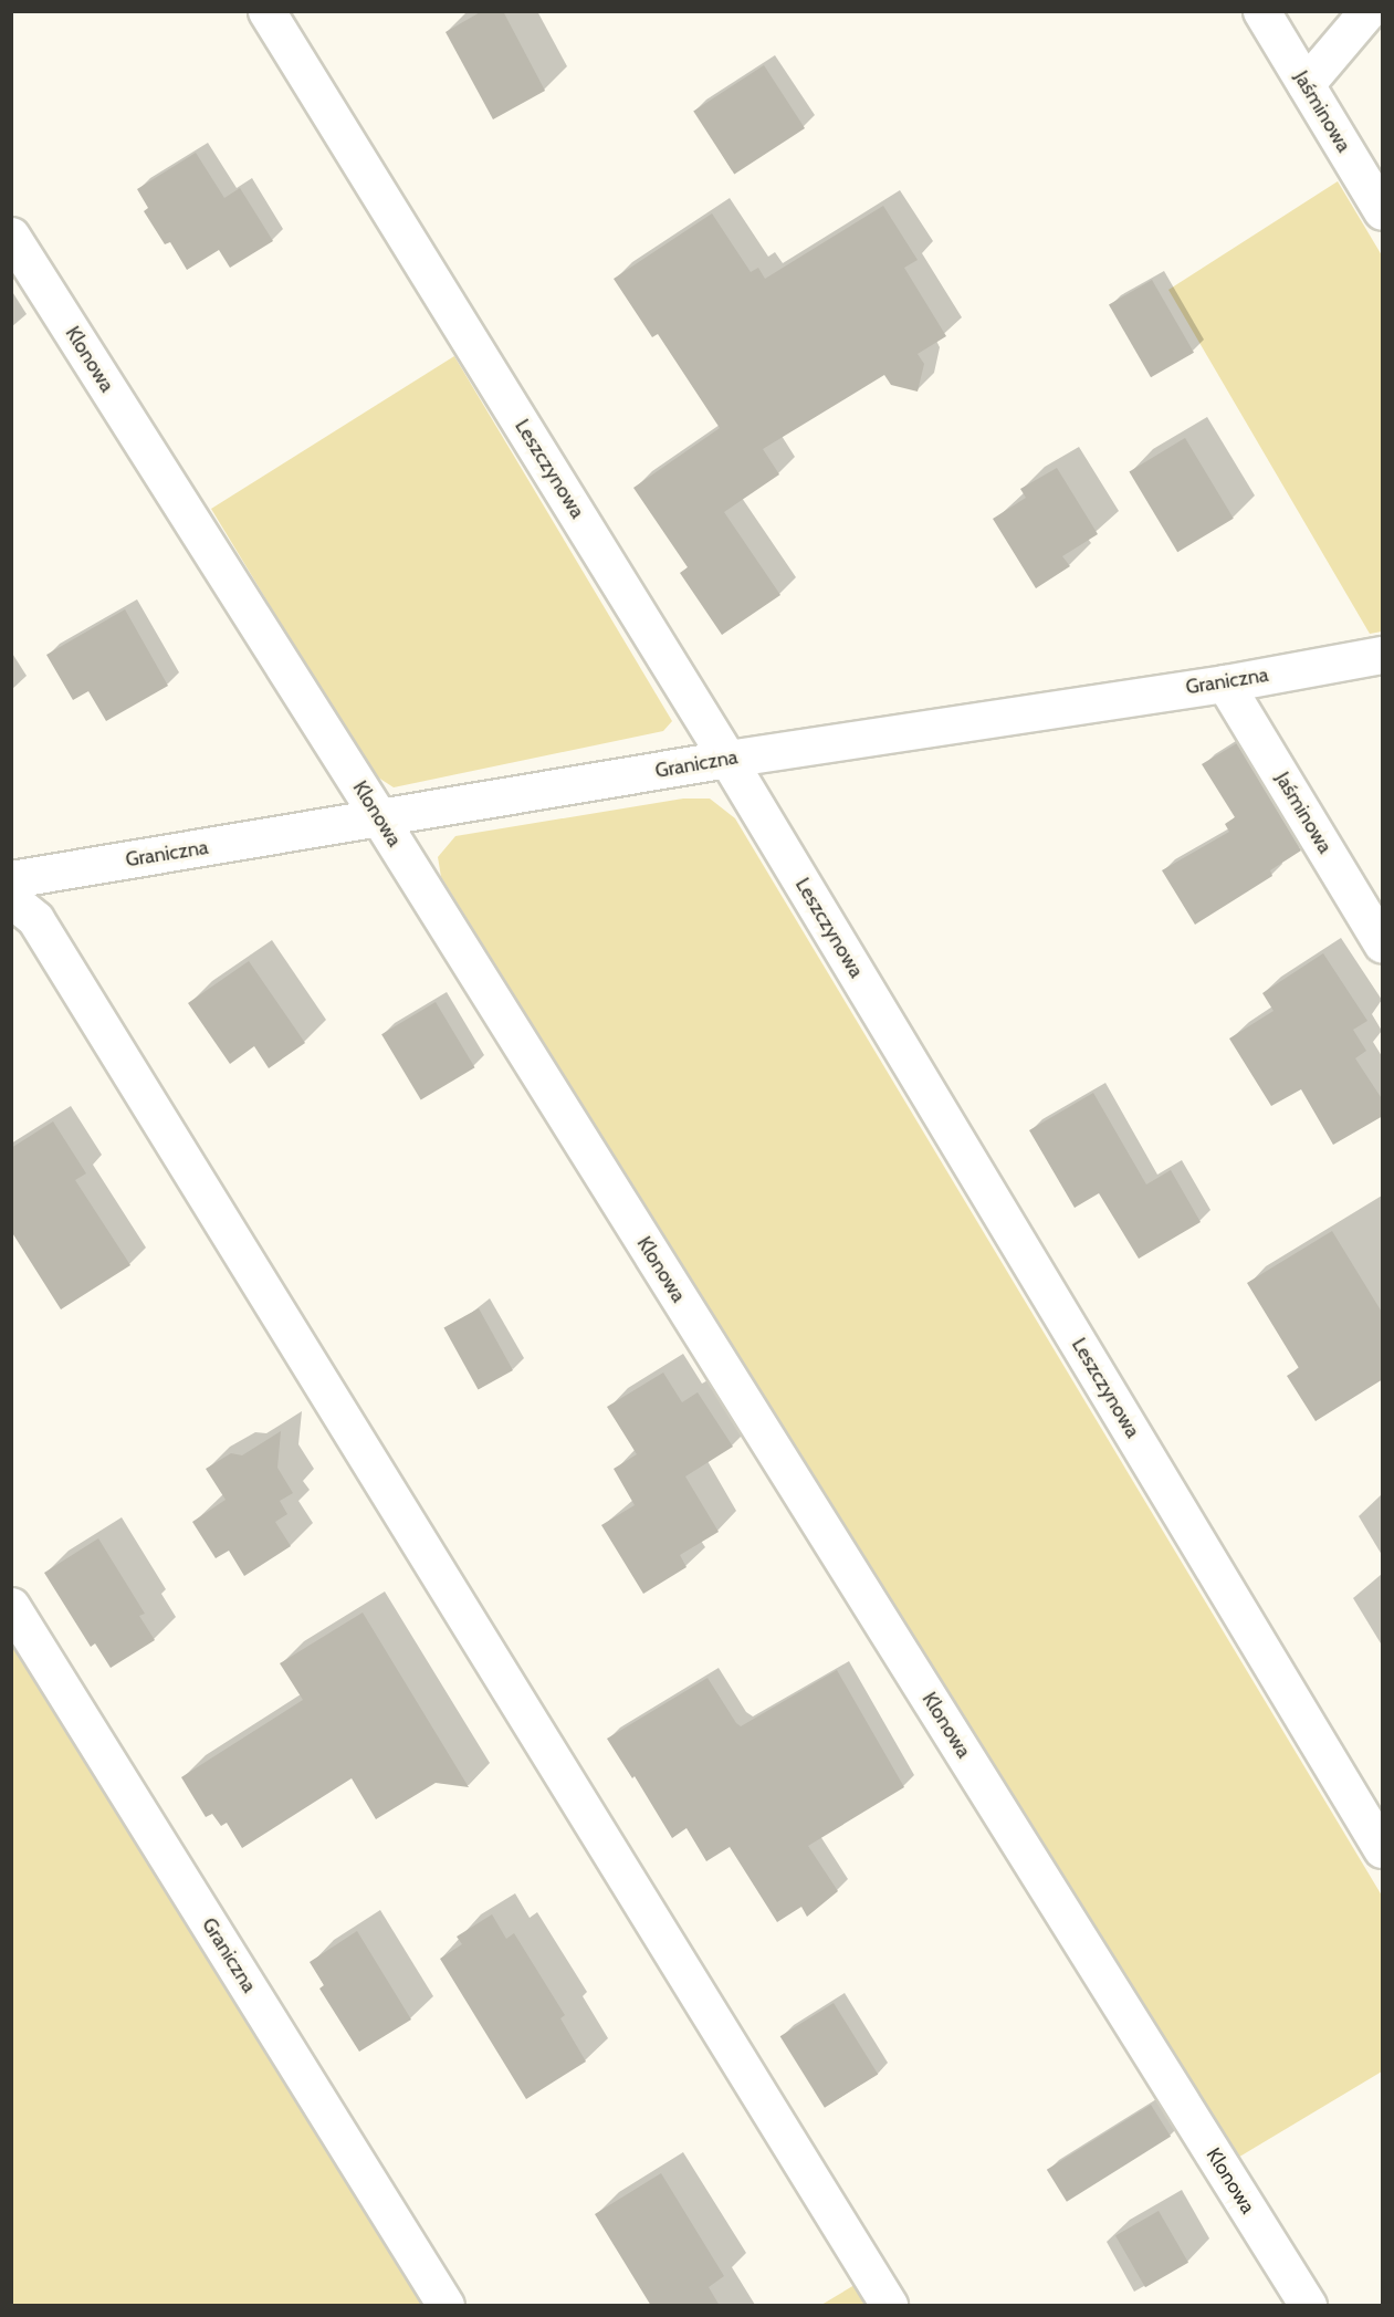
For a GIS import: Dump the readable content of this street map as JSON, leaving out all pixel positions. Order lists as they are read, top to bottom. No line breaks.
{"streets":{"street":["Jaśminowa","Klonowa","Leszczynowa","Graniczna"]},"crossings":[["Jaśminowa","Graniczna"],["Klonowa","Graniczna"],["Leszczynowa","Graniczna"]]}
